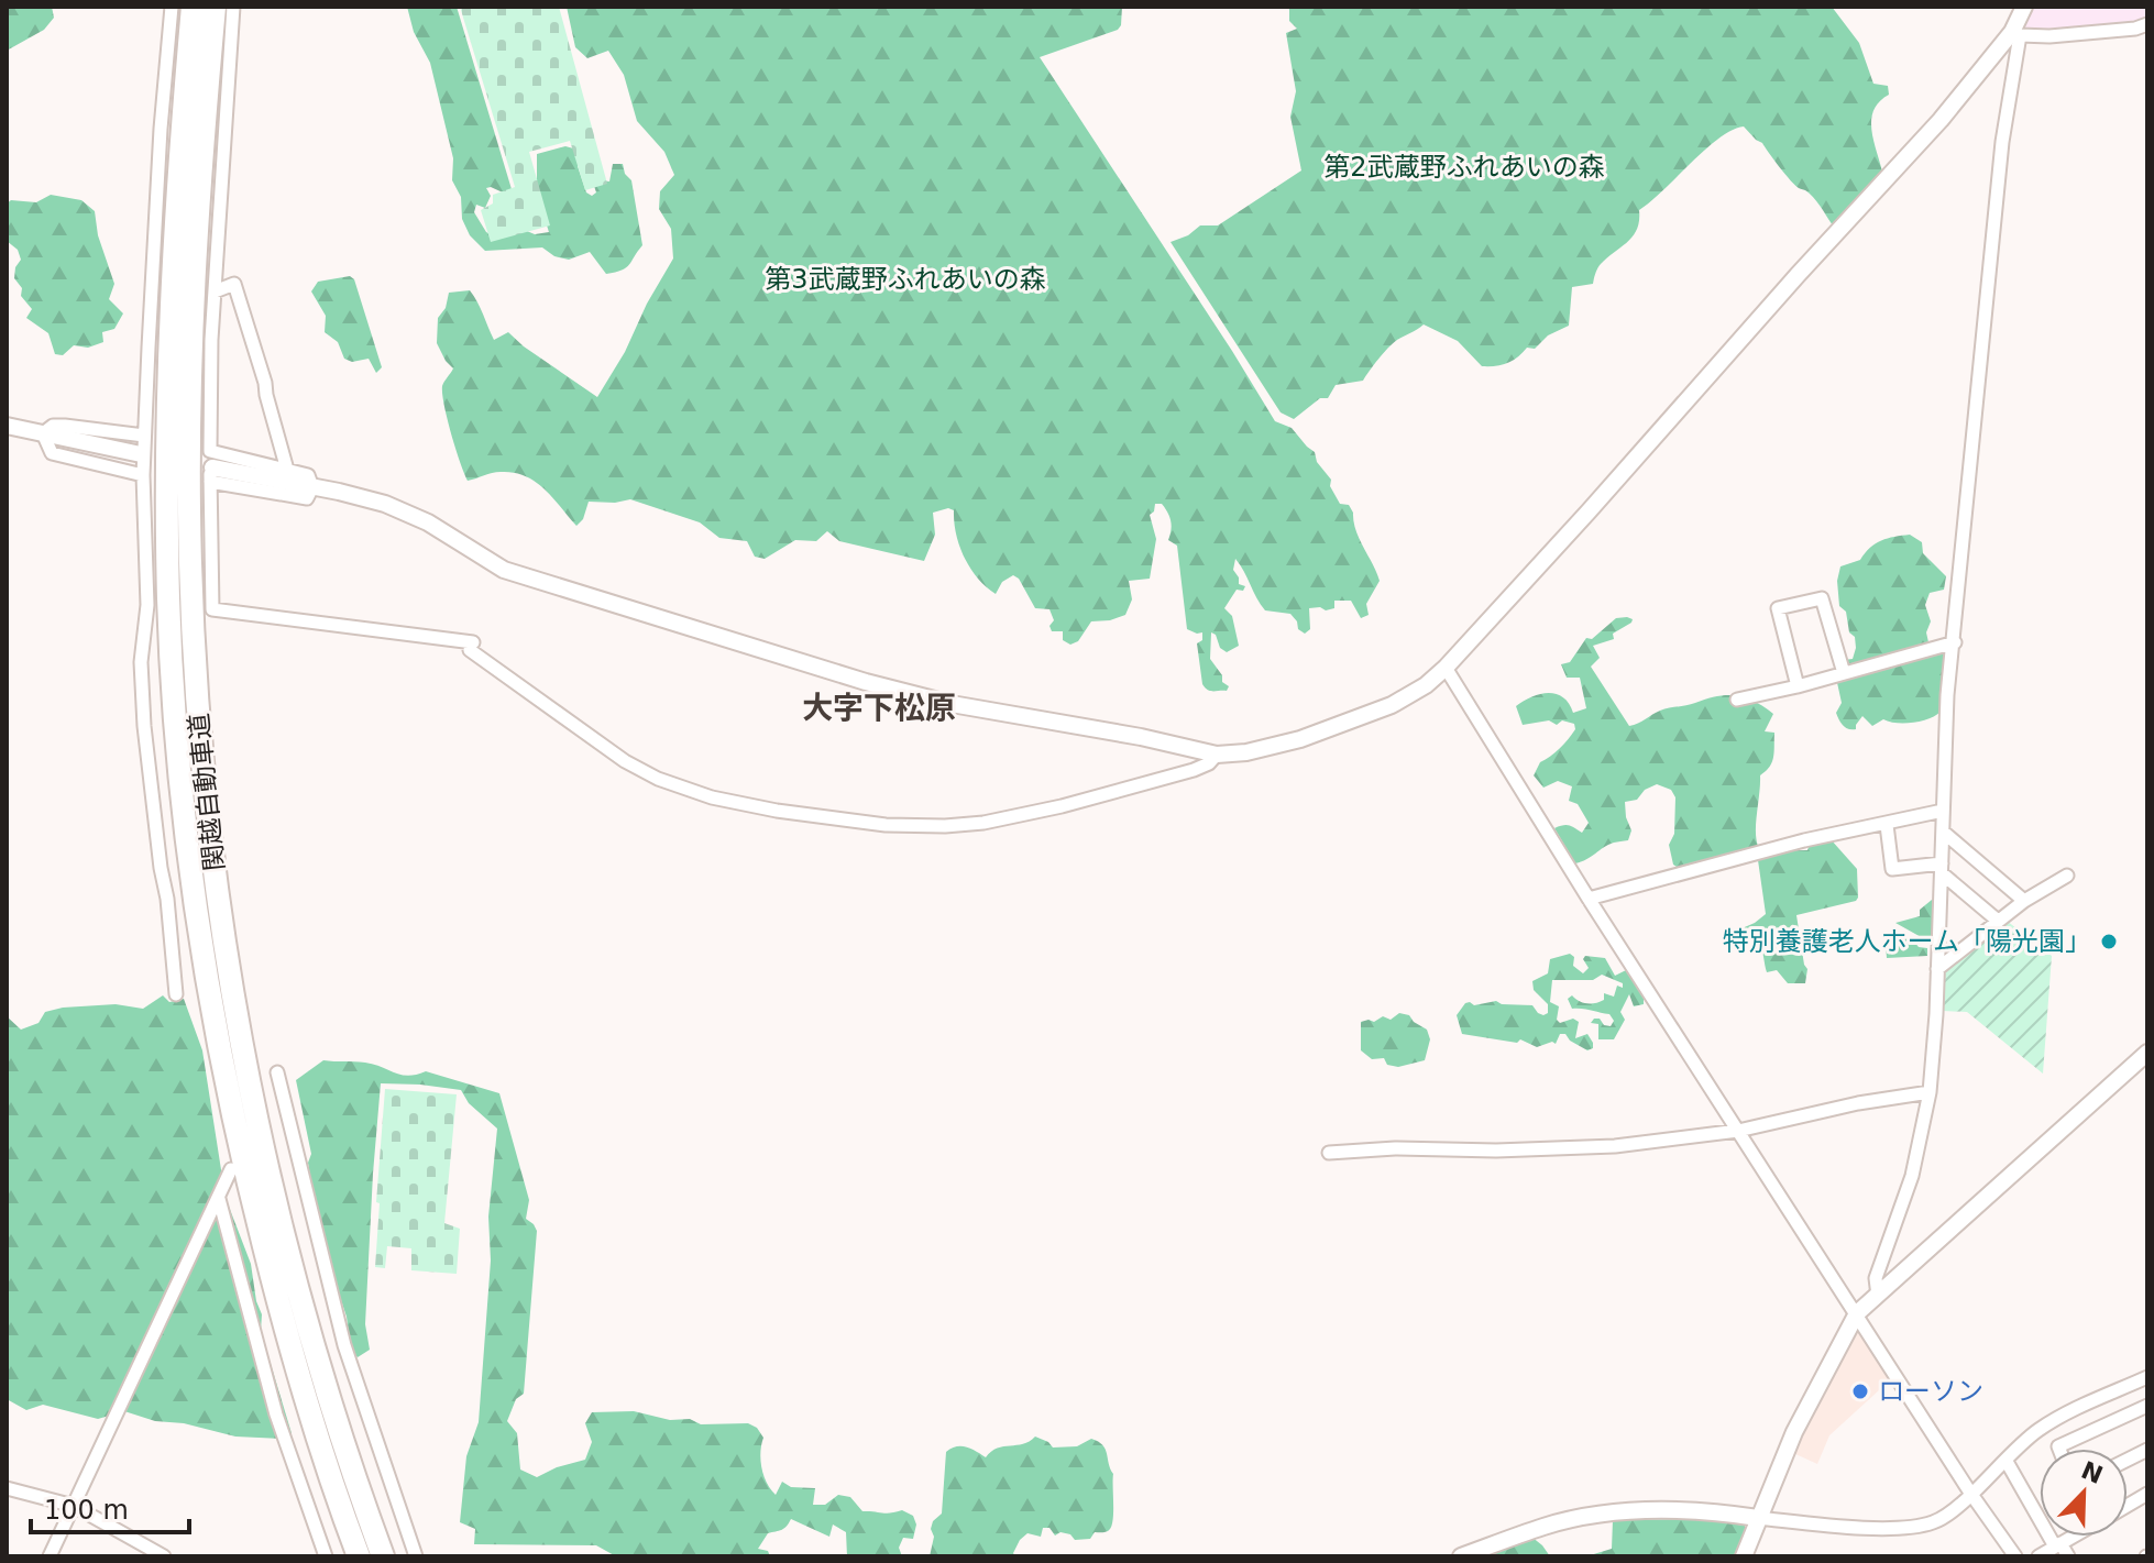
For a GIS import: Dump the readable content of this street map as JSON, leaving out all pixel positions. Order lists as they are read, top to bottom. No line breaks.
{"streets":{"highway":["関越自動車道"]},"districts":["大字下松原"],"parks":["第2武蔵野ふれあいの森","第3武蔵野ふれあいの森"],"places":["特別養護老人ホーム「陽光園」","ローソン"],"scale_bar":"100 m","north":"top right"}
